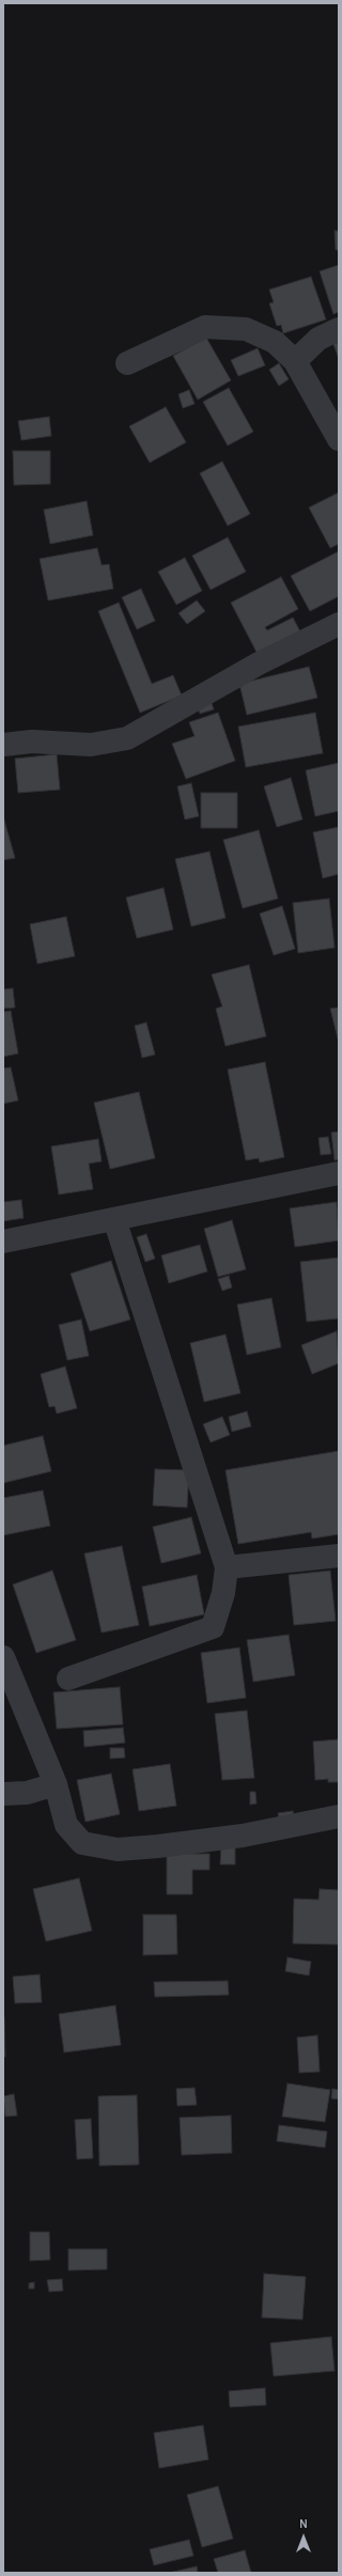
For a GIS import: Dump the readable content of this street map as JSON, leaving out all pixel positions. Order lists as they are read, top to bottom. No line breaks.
{"north":"top"}
